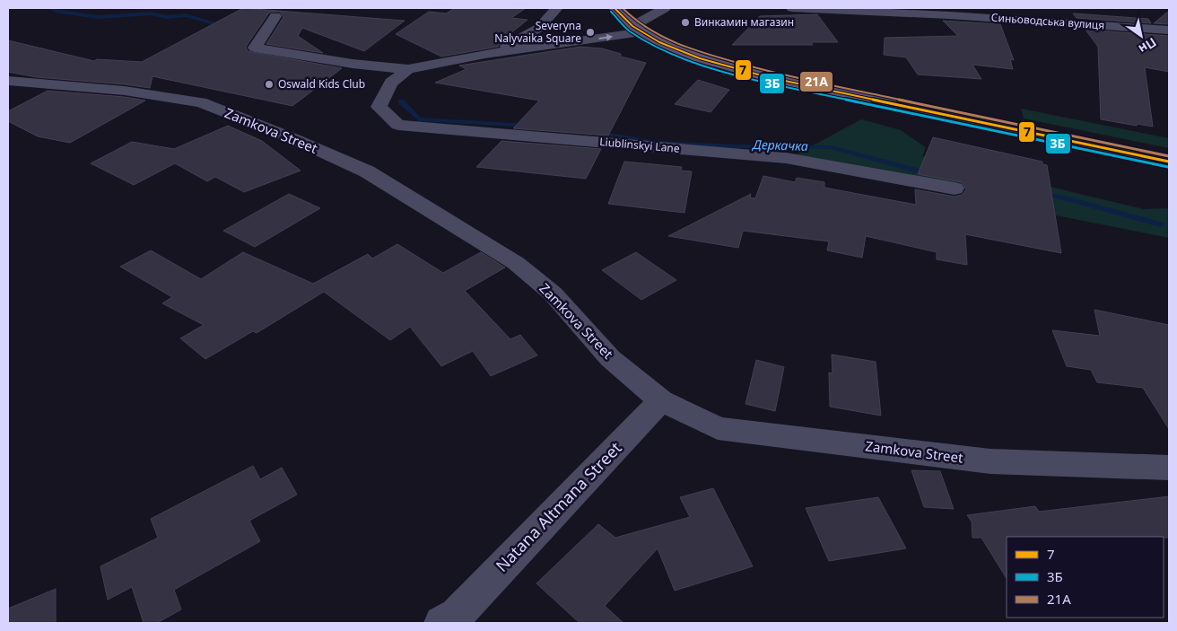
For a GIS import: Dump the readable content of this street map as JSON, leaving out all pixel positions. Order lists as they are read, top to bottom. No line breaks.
{"streets":{"street":["Синьоводська вулиця","Zamkova Street","Liublinskyi Lane","Natana Altmana Street"]},"crossings":[["Zamkova Street","Natana Altmana Street"]],"water":["Деркачка"],"places":["Винкамин магазин","Severyna Nalyvaika Square","Oswald Kids Club"],"lines":["transit line 7","transit line 21А","transit line 3Б"],"legend":["7","3Б","21А"],"north":"bottom right"}
